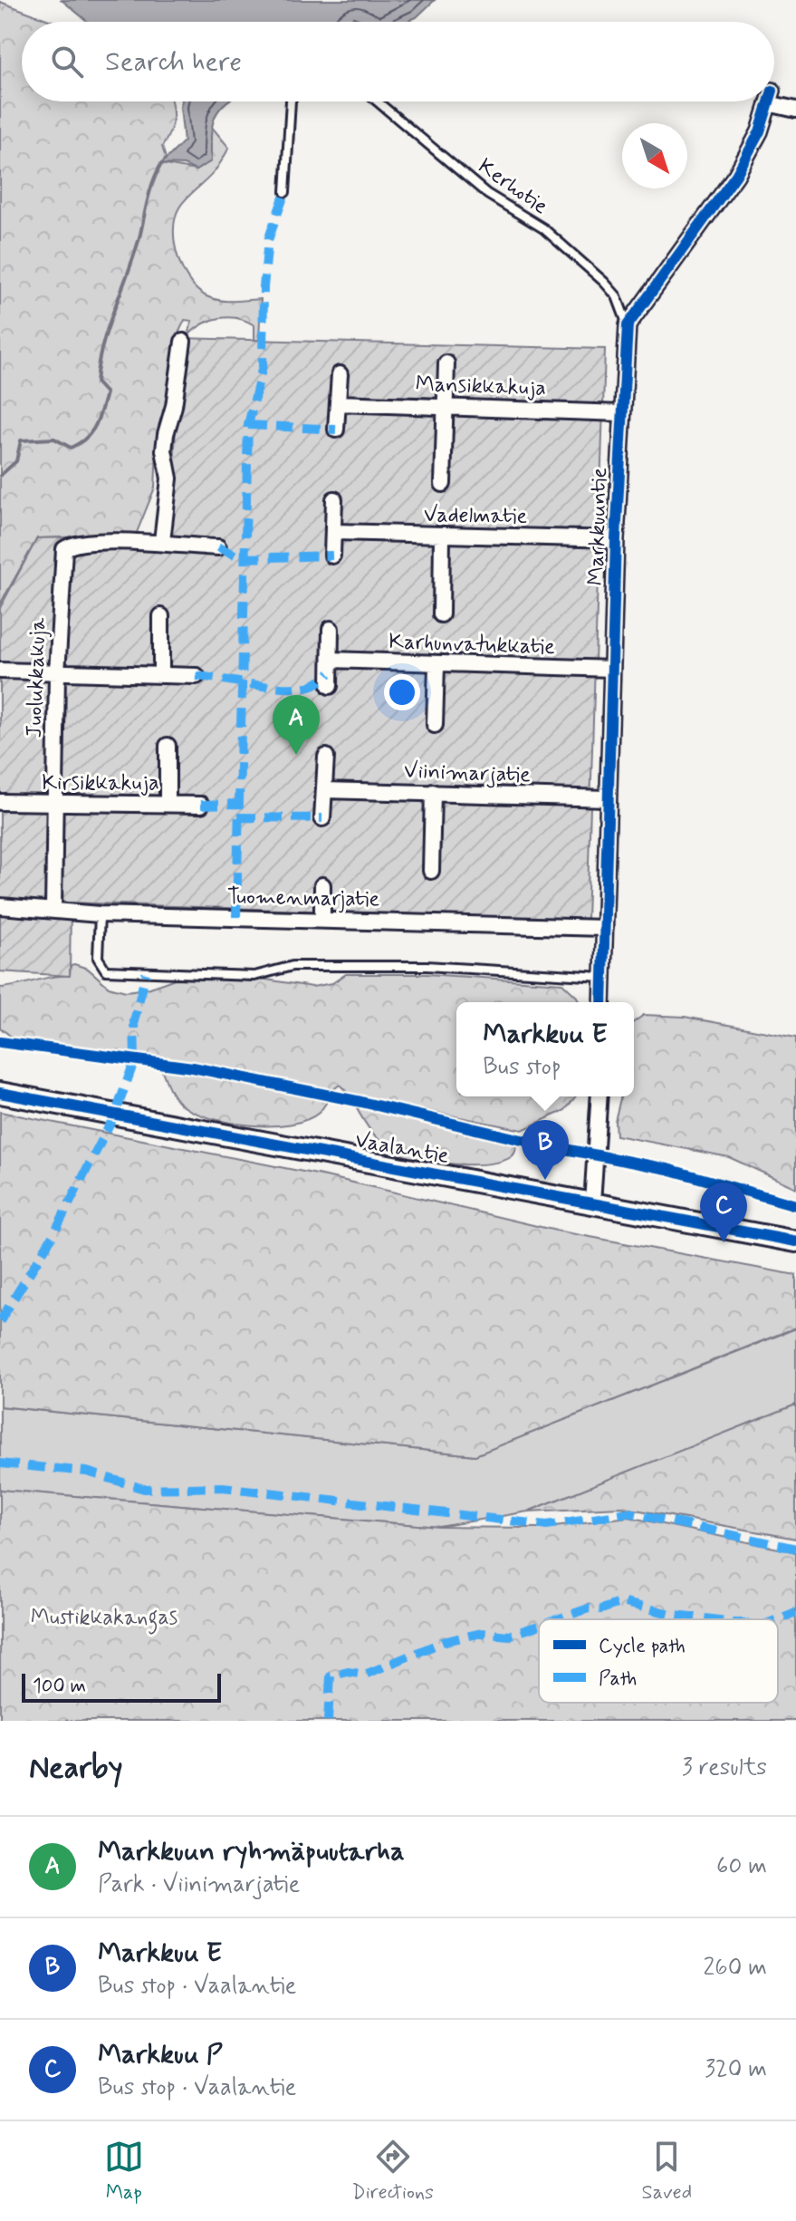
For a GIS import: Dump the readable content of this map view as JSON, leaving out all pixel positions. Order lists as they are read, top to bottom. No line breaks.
{"streets":{"street":["Mansikkakuja","Vadelmatie","Markkuuntie","Karhunvatukkatie","Juolukkakuja","Viinimarjatie","Kirsikkakuja","Tuomenmarjatie","Vaalantie"],"lane":["Kerhotie"]},"crossings":[["Kerhotie","Markkuuntie"],["Mansikkakuja","Markkuuntie"],["Vadelmatie","Markkuuntie"],["Markkuuntie","Karhunvatukkatie"],["Markkuuntie","Viinimarjatie"],["Markkuuntie","Tuomenmarjatie"],["Juolukkakuja","Kirsikkakuja"],["Juolukkakuja","Tuomenmarjatie"]],"parks":["Mustikkakangas"],"legend":["Cycle path","Path"],"scale_bar":"100 m","north":"bottom right","page":{"search":"Search here","pins":["A","B","C"],"popup":["Markkuu E","Bus stop"],"scale":"100 m","heading":["Nearby","3 results"],"list":[{"mark":"A","name":"Markkuun ryhmäpuutarha","note":"Park · Viinimarjatie","value":"60 m"},{"mark":"B","name":"Markkuu E","note":"Bus stop · Vaalantie","value":"260 m"},{"mark":"C","name":"Markkuu P","note":"Bus stop · Vaalantie","value":"320 m"}],"nav":["Map","Directions","Saved"]}}
